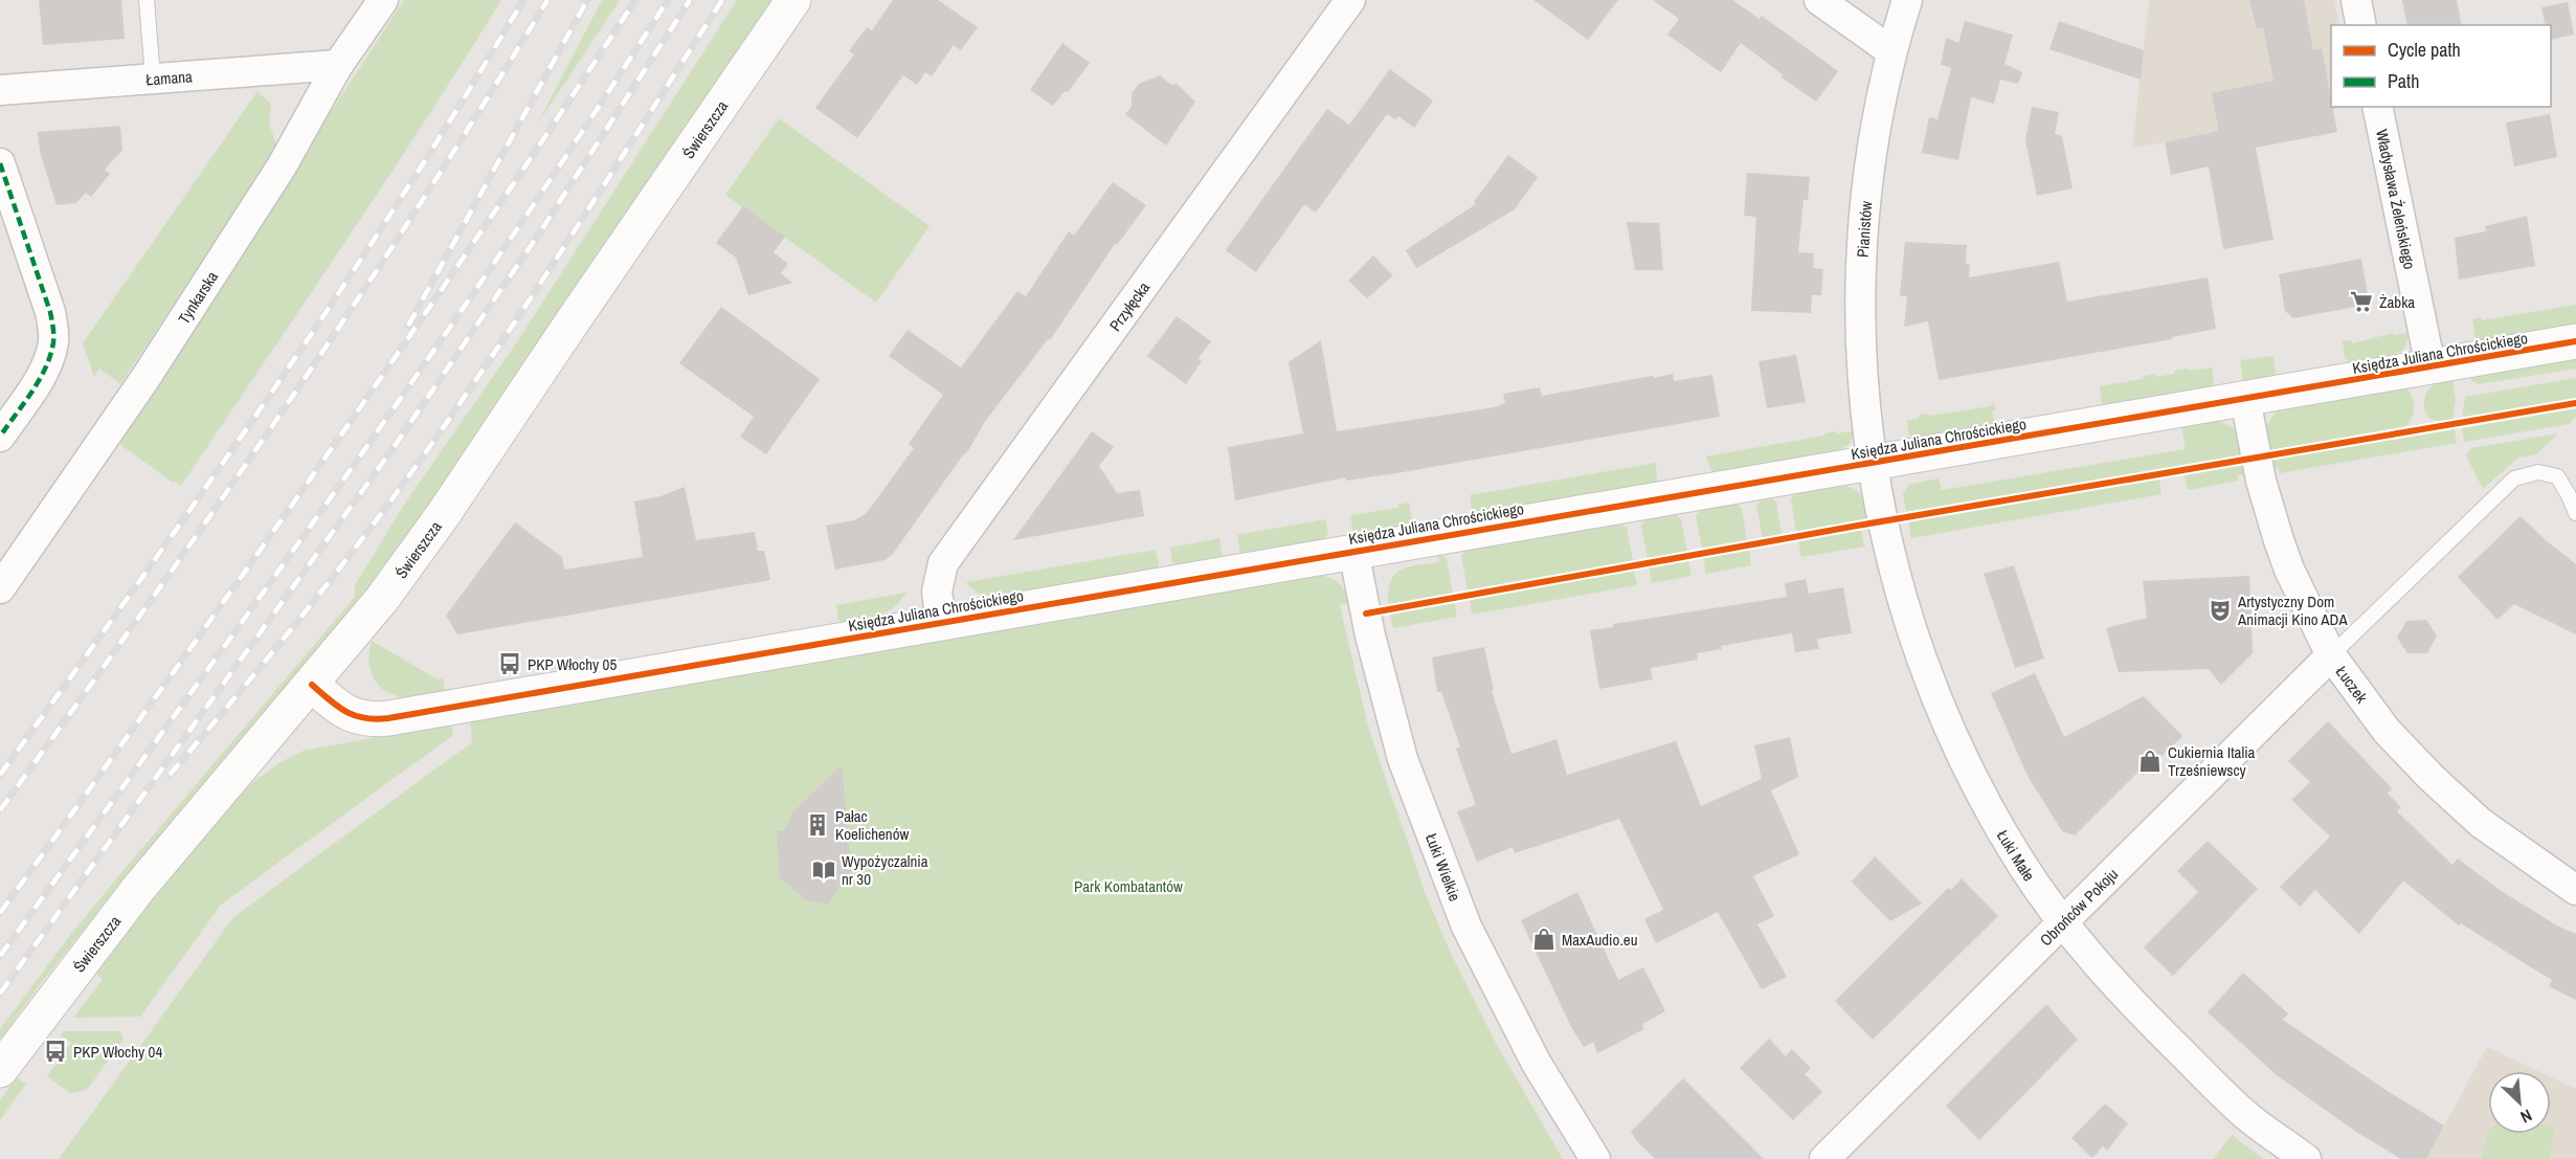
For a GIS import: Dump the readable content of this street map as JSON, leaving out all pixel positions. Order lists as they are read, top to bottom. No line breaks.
{"streets":{"street":["Łamana","Świerszcza","Władysława Żeleńskiego","Pianistów","Tynkarska","Przyłęcka","Księdza Juliana Chrościckiego","Łuczek","Łuki Małe","Łuki Wielkie","Obrońców Pokoju"]},"crossings":[["Łamana","Tynkarska"],["Świerszcza","Księdza Juliana Chrościckiego"],["Władysława Żeleńskiego","Księdza Juliana Chrościckiego"],["Pianistów","Księdza Juliana Chrościckiego"],["Pianistów","Łuki Małe"],["Przyłęcka","Księdza Juliana Chrościckiego"],["Księdza Juliana Chrościckiego","Łuczek"],["Księdza Juliana Chrościckiego","Łuki Małe"],["Księdza Juliana Chrościckiego","Łuki Wielkie"],["Łuczek","Obrońców Pokoju"],["Łuki Małe","Obrońców Pokoju"]],"parks":["Park Kombatantów"],"places":{"supermarket":["Żabka"],"theatre":["Artystyczny Dom Animacji Kino ADA"],"bus stop":["PKP Włochy 05","PKP Włochy 04"],"shop":["Cukiernia Italia Trześniewscy","MaxAudio.eu"],"building":["Pałac Koelichenów"],"library":["Wypożyczalnia nr 30"]},"legend":["Cycle path","Path"],"north":"bottom right"}
